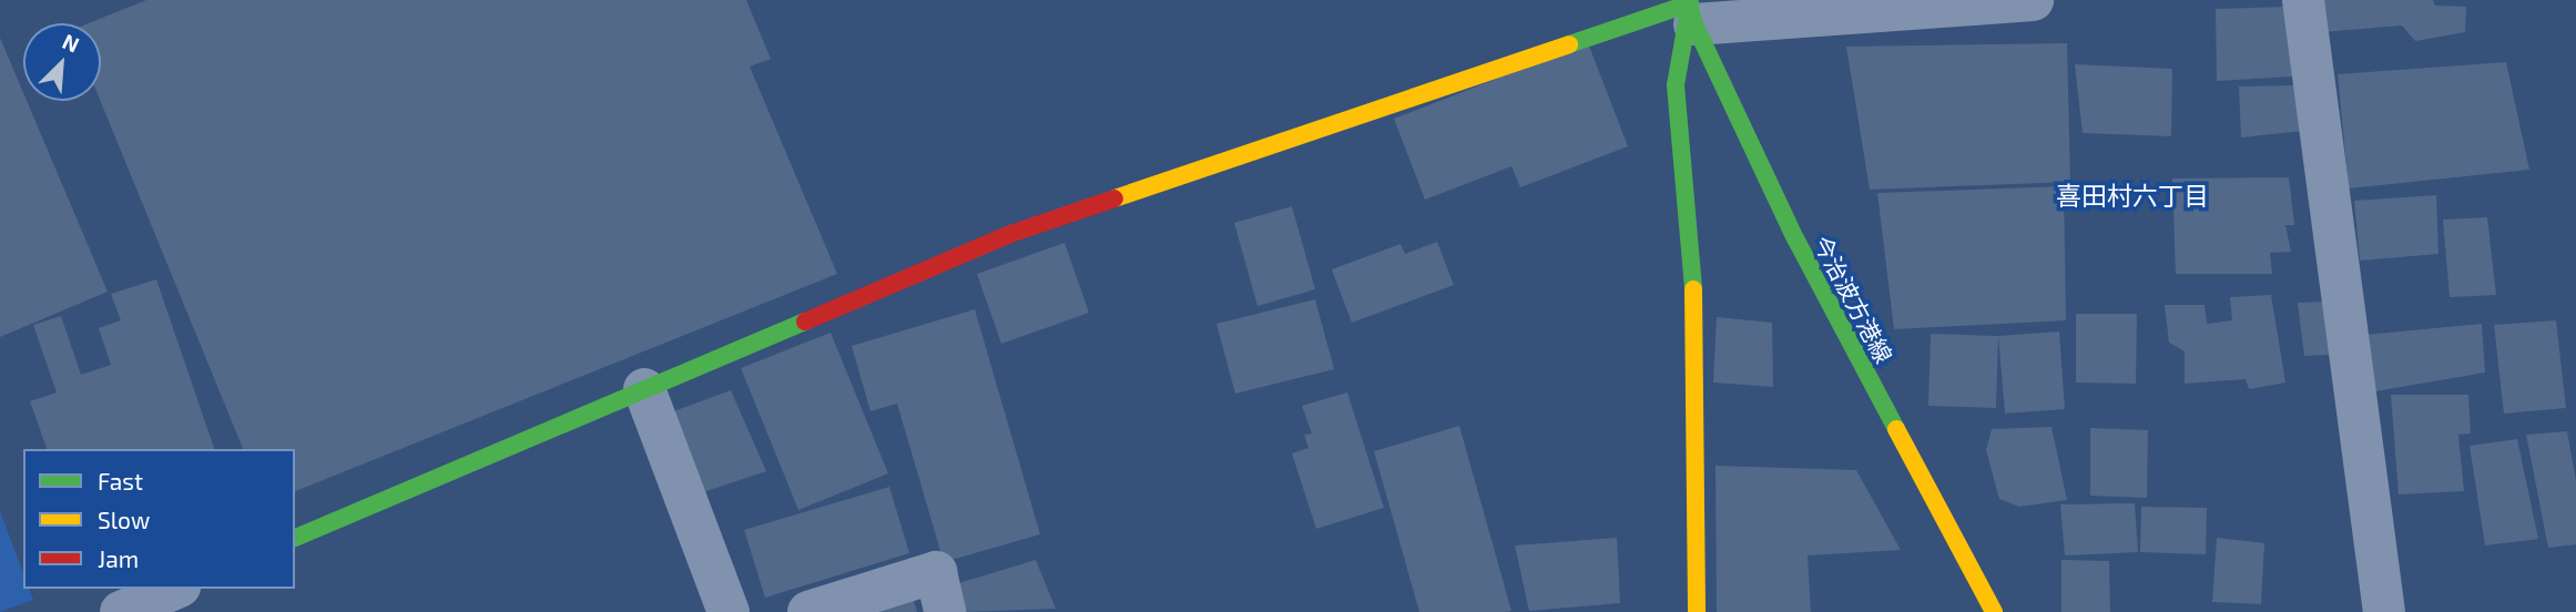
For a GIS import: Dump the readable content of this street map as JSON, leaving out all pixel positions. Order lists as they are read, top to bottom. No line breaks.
{"streets":{"street":["今治波方港線"]},"districts":["喜田村六丁目"],"legend":["Fast","Slow","Jam"],"north":"top right"}
